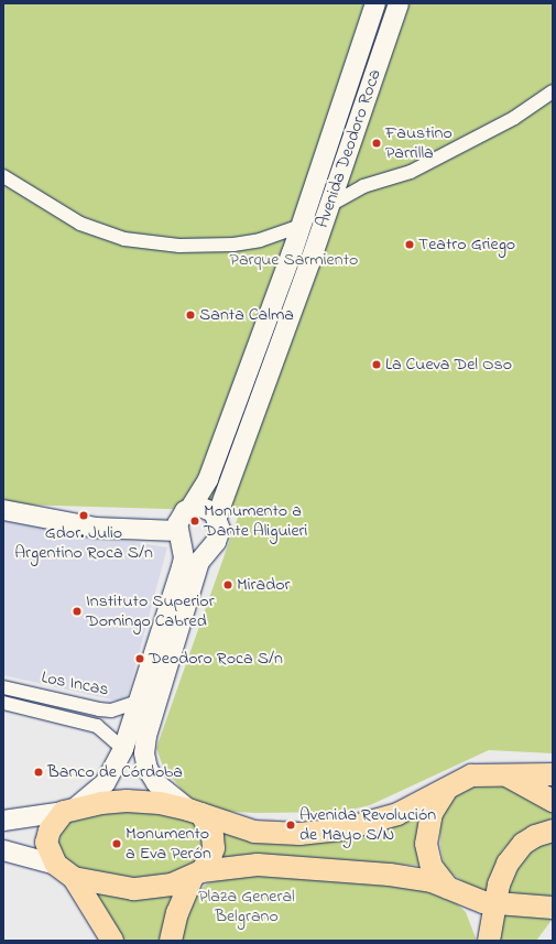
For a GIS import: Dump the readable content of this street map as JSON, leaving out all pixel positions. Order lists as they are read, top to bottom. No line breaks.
{"streets":{"main road":["Avenida Deodoro Roca"],"street":["Los Incas"]},"crossings":[["Avenida Deodoro Roca","Los Incas"]],"parks":["Parque Sarmiento","Plaza General Belgrano"],"places":["Faustino Parrilla","Teatro Griego","Santa Calma","La Cueva Del Oso","Gdor. Julio Argentino Roca S/n","Monumento a Dante Aliguieri","Mirador","Instituto Superior Domingo Cabred","Deodoro Roca S/n","Banco de Córdoba","Avenida Revolución de Mayo S/N","Monumento a Eva Perón"]}
